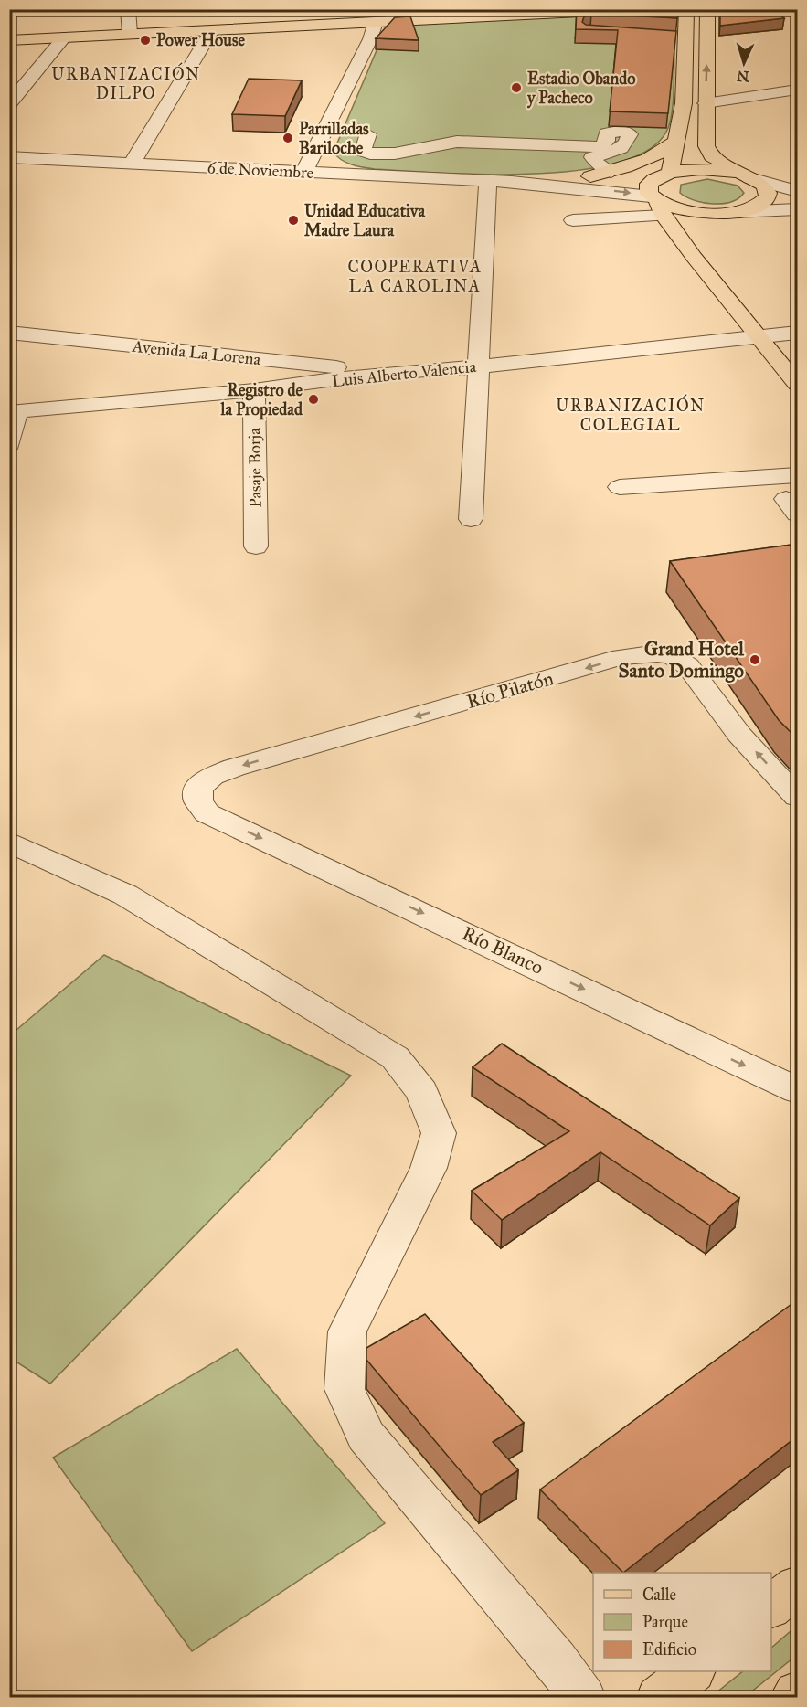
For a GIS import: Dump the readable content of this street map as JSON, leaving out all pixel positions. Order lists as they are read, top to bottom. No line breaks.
{"streets":{"street":["6 de Noviembre","Avenida La Lorena","Luis Alberto Valencia","Pasaje Borja","Río Pilatón","Río Blanco"]},"crossings":[["Avenida La Lorena","Luis Alberto Valencia"],["Luis Alberto Valencia","Pasaje Borja"],["Río Pilatón","Río Blanco"]],"one_way":["Río Pilatón","Río Blanco"],"districts":["URBANIZACIÓN DILPO","COOPERATIVA LA CAROLINA","URBANIZACIÓN COLEGIAL"],"places":["Power House","Estadio Obando y Pacheco","Parrilladas Bariloche","Unidad Educativa Madre Laura","Registro de la Propiedad","Grand Hotel Santo Domingo"],"legend":["Calle","Parque","Edificio"],"north":"bottom"}
